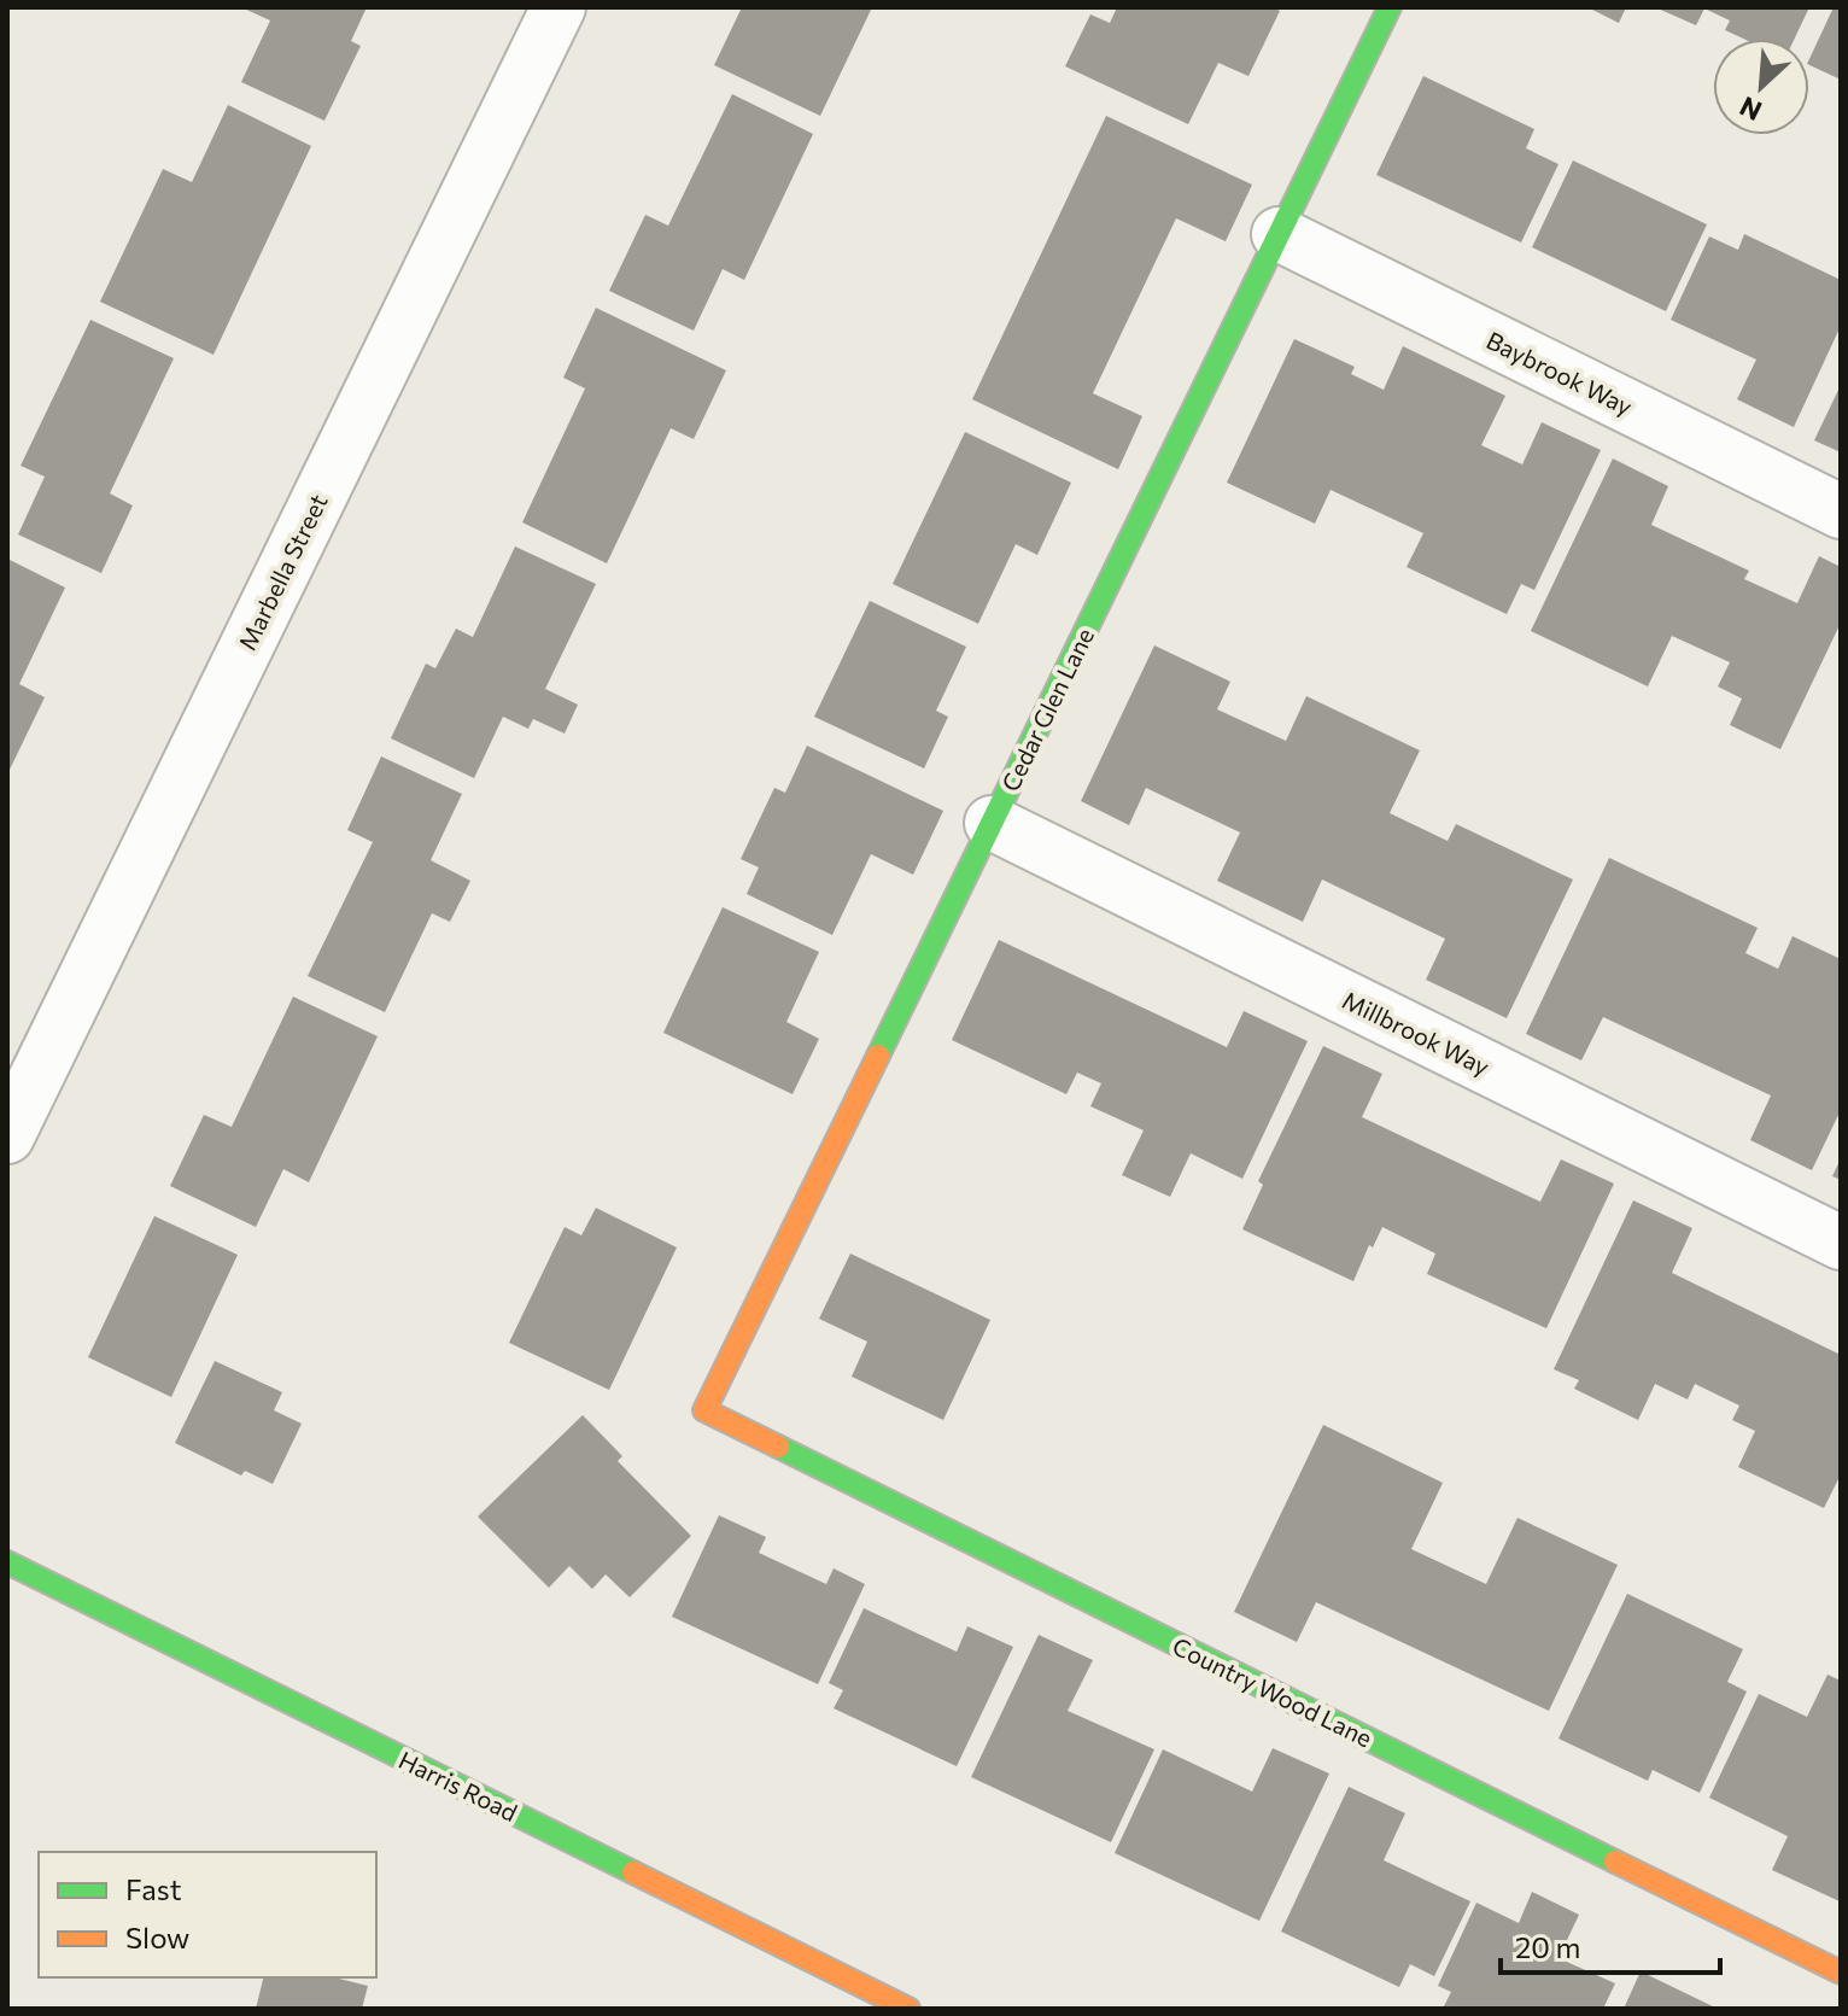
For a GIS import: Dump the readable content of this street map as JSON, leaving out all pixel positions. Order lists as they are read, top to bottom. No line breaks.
{"streets":{"street":["Baybrook Way","Marbella Street","Cedar Glen Lane","Millbrook Way","Country Wood Lane","Harris Road"]},"crossings":[["Baybrook Way","Cedar Glen Lane"],["Cedar Glen Lane","Millbrook Way"],["Cedar Glen Lane","Country Wood Lane"]],"legend":["Fast","Slow"],"scale_bar":"20 m","north":"bottom left"}
